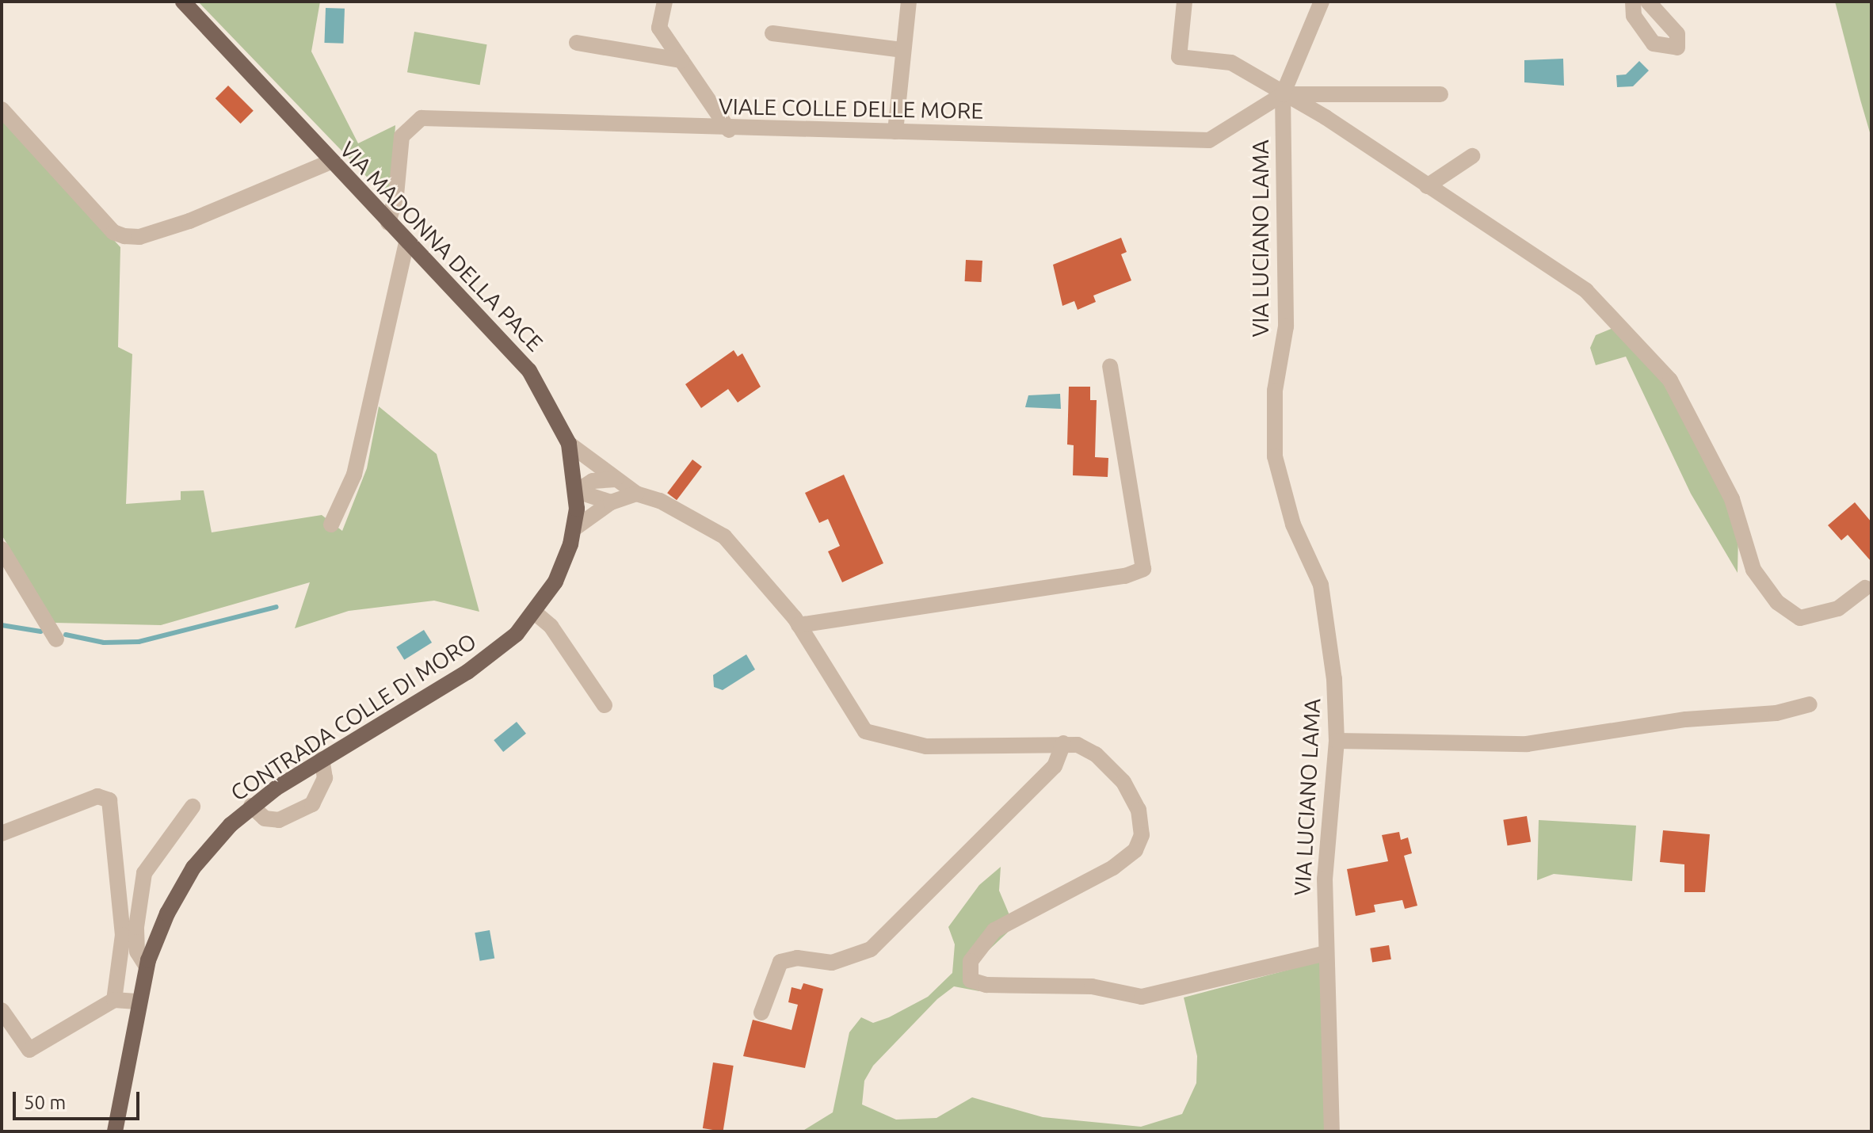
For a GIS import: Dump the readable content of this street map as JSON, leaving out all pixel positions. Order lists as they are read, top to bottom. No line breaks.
{"streets":{"main road":["VIA MADONNA DELLA PACE","CONTRADA COLLE DI MORO"],"street":["VIALE COLLE DELLE MORE","VIA LUCIANO LAMA"]},"crossings":[["VIALE COLLE DELLE MORE","VIA LUCIANO LAMA"],["VIALE COLLE DELLE MORE","VIA MADONNA DELLA PACE"],["VIA MADONNA DELLA PACE","CONTRADA COLLE DI MORO"]],"scale_bar":"50 m"}
